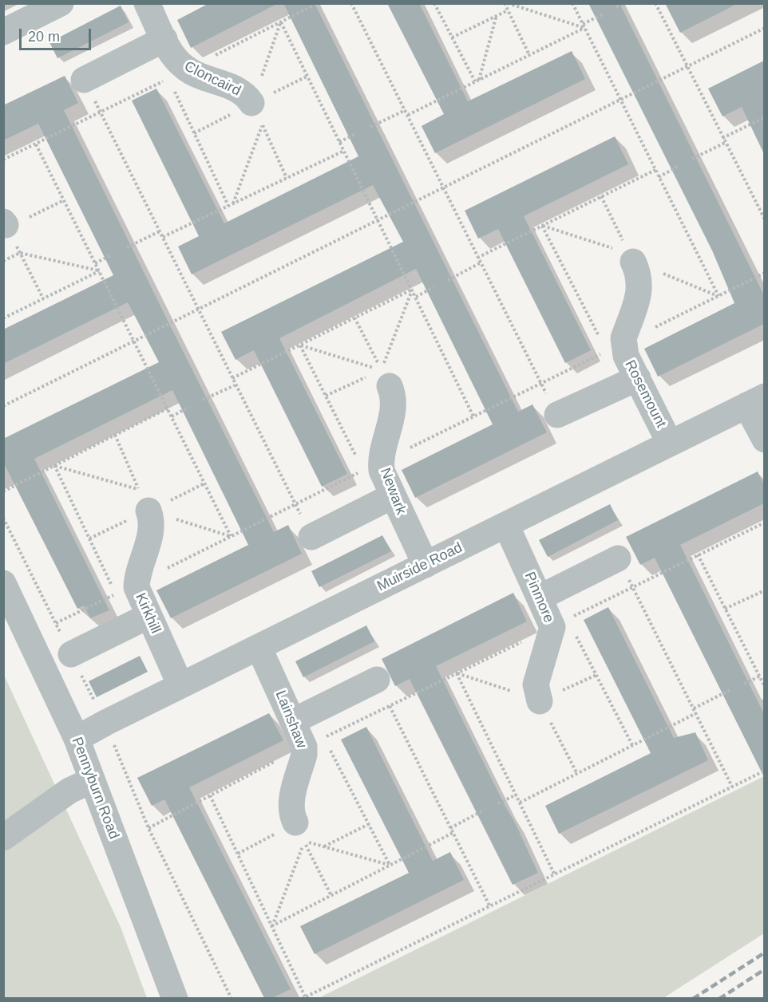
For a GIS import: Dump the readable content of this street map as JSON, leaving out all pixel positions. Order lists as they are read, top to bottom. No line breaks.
{"streets":{"street":["Cloncaird","Rosemount","Newark","Muirside Road","Pinmore","Kirkhill","Lainshaw","Pennyburn Road"]},"crossings":[["Rosemount","Muirside Road"],["Newark","Muirside Road"],["Muirside Road","Pinmore"],["Muirside Road","Kirkhill"],["Muirside Road","Lainshaw"],["Muirside Road","Pennyburn Road"]],"scale_bar":"20 m"}
